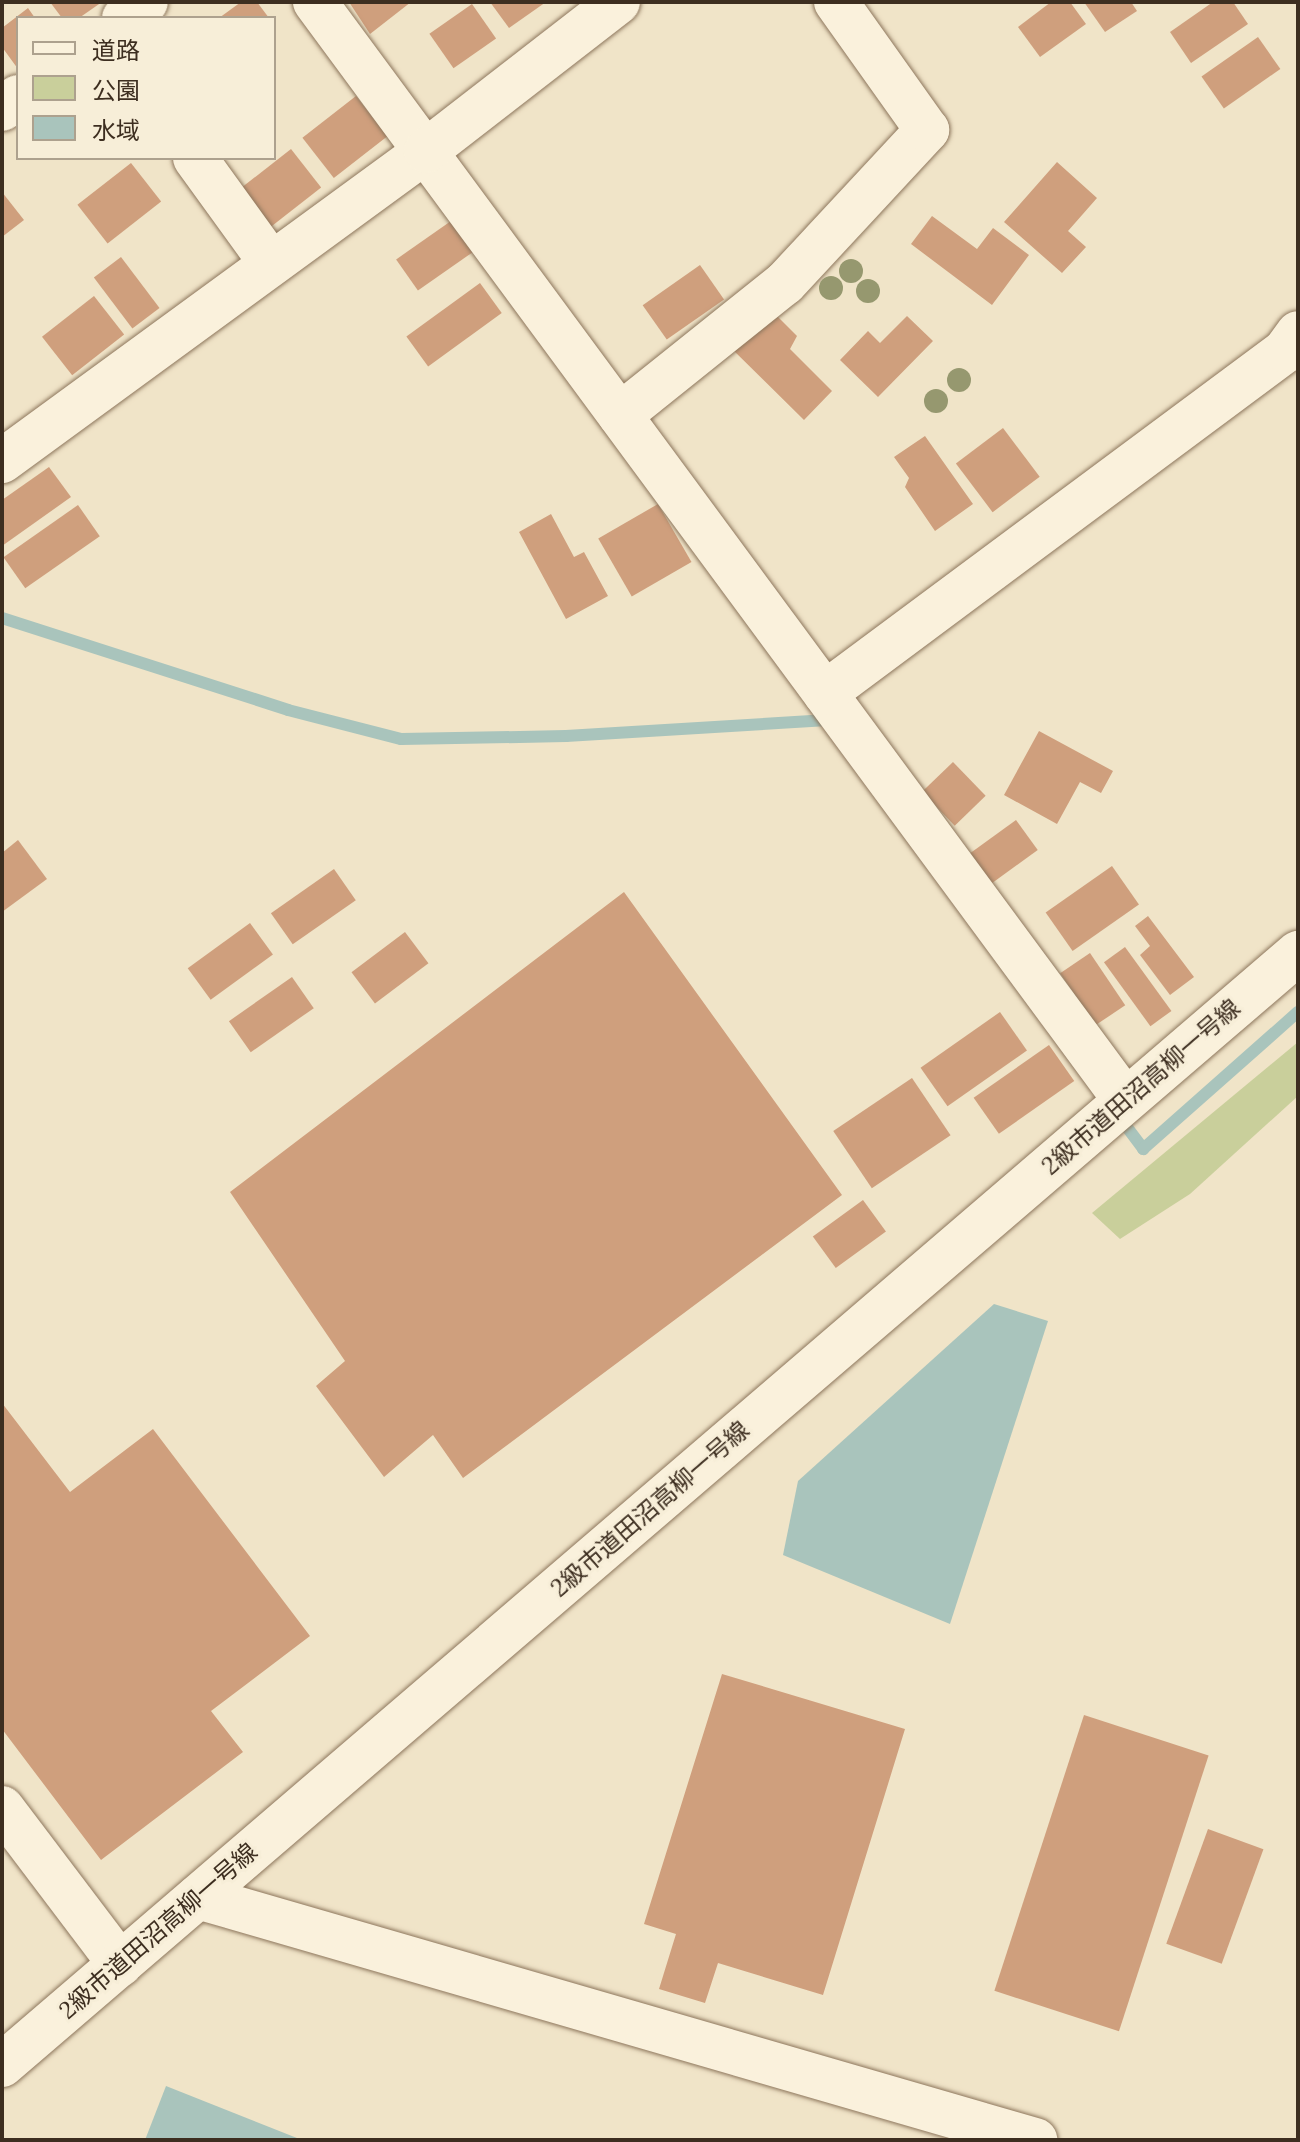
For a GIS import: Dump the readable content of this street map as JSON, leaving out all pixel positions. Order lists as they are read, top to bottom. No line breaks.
{"streets":{"street":["2級市道田沼高柳一号線"]},"legend":["道路","公園","水域"]}
